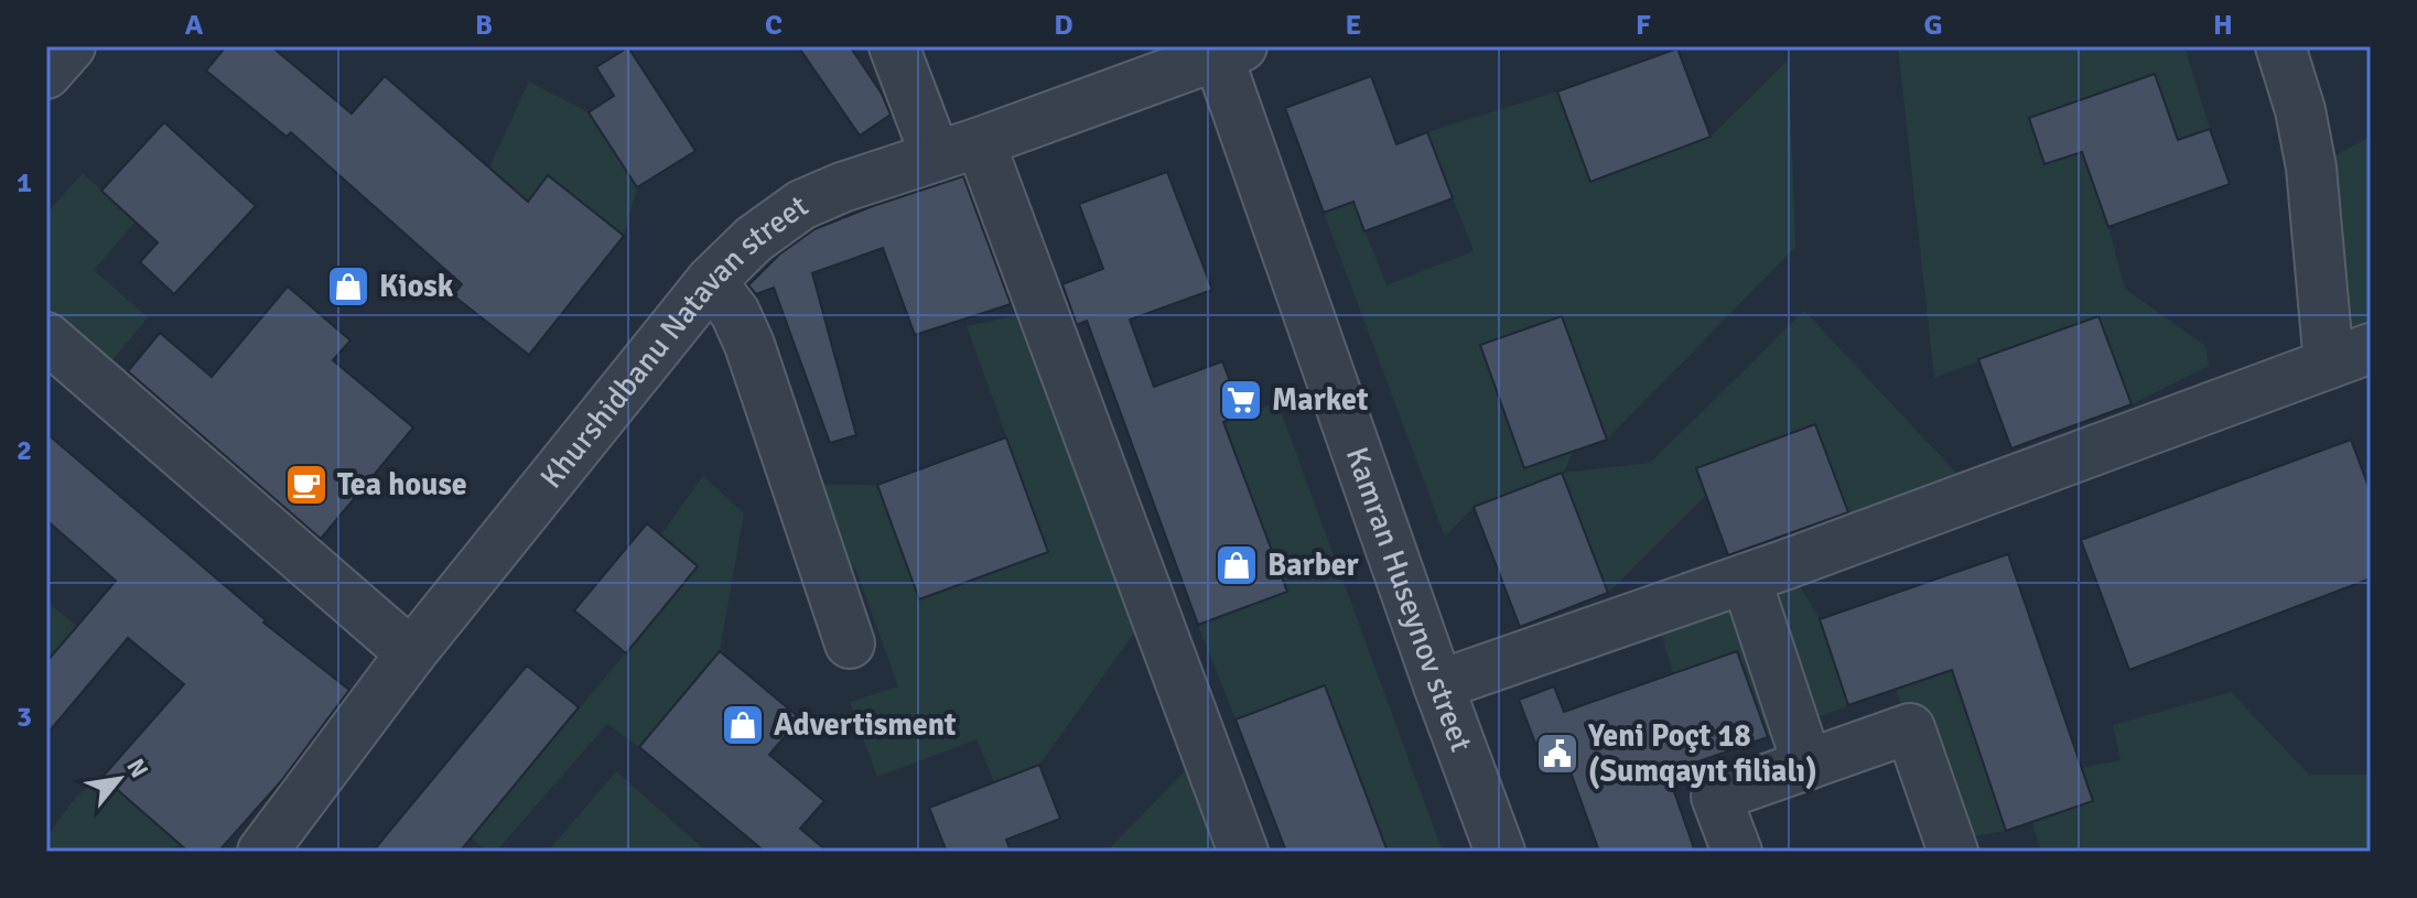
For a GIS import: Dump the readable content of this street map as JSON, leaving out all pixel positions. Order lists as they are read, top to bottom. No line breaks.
{"streets":{"street":["Khurshidbanu Natavan street","Kamran Huseynov street"]},"crossings":[["Khurshidbanu Natavan street","Kamran Huseynov street"]],"places":{"shop":["Kiosk","Barber","Advertisment"],"supermarket":["Market"],"cafe":["Tea house"],"public building":["Yeni Poçt 18 (Sumqayıt filialı)"]},"north":"top right","grid":{"columns":["A","B","C","D","E","F","G","H"],"rows":["1","2","3"]}}
